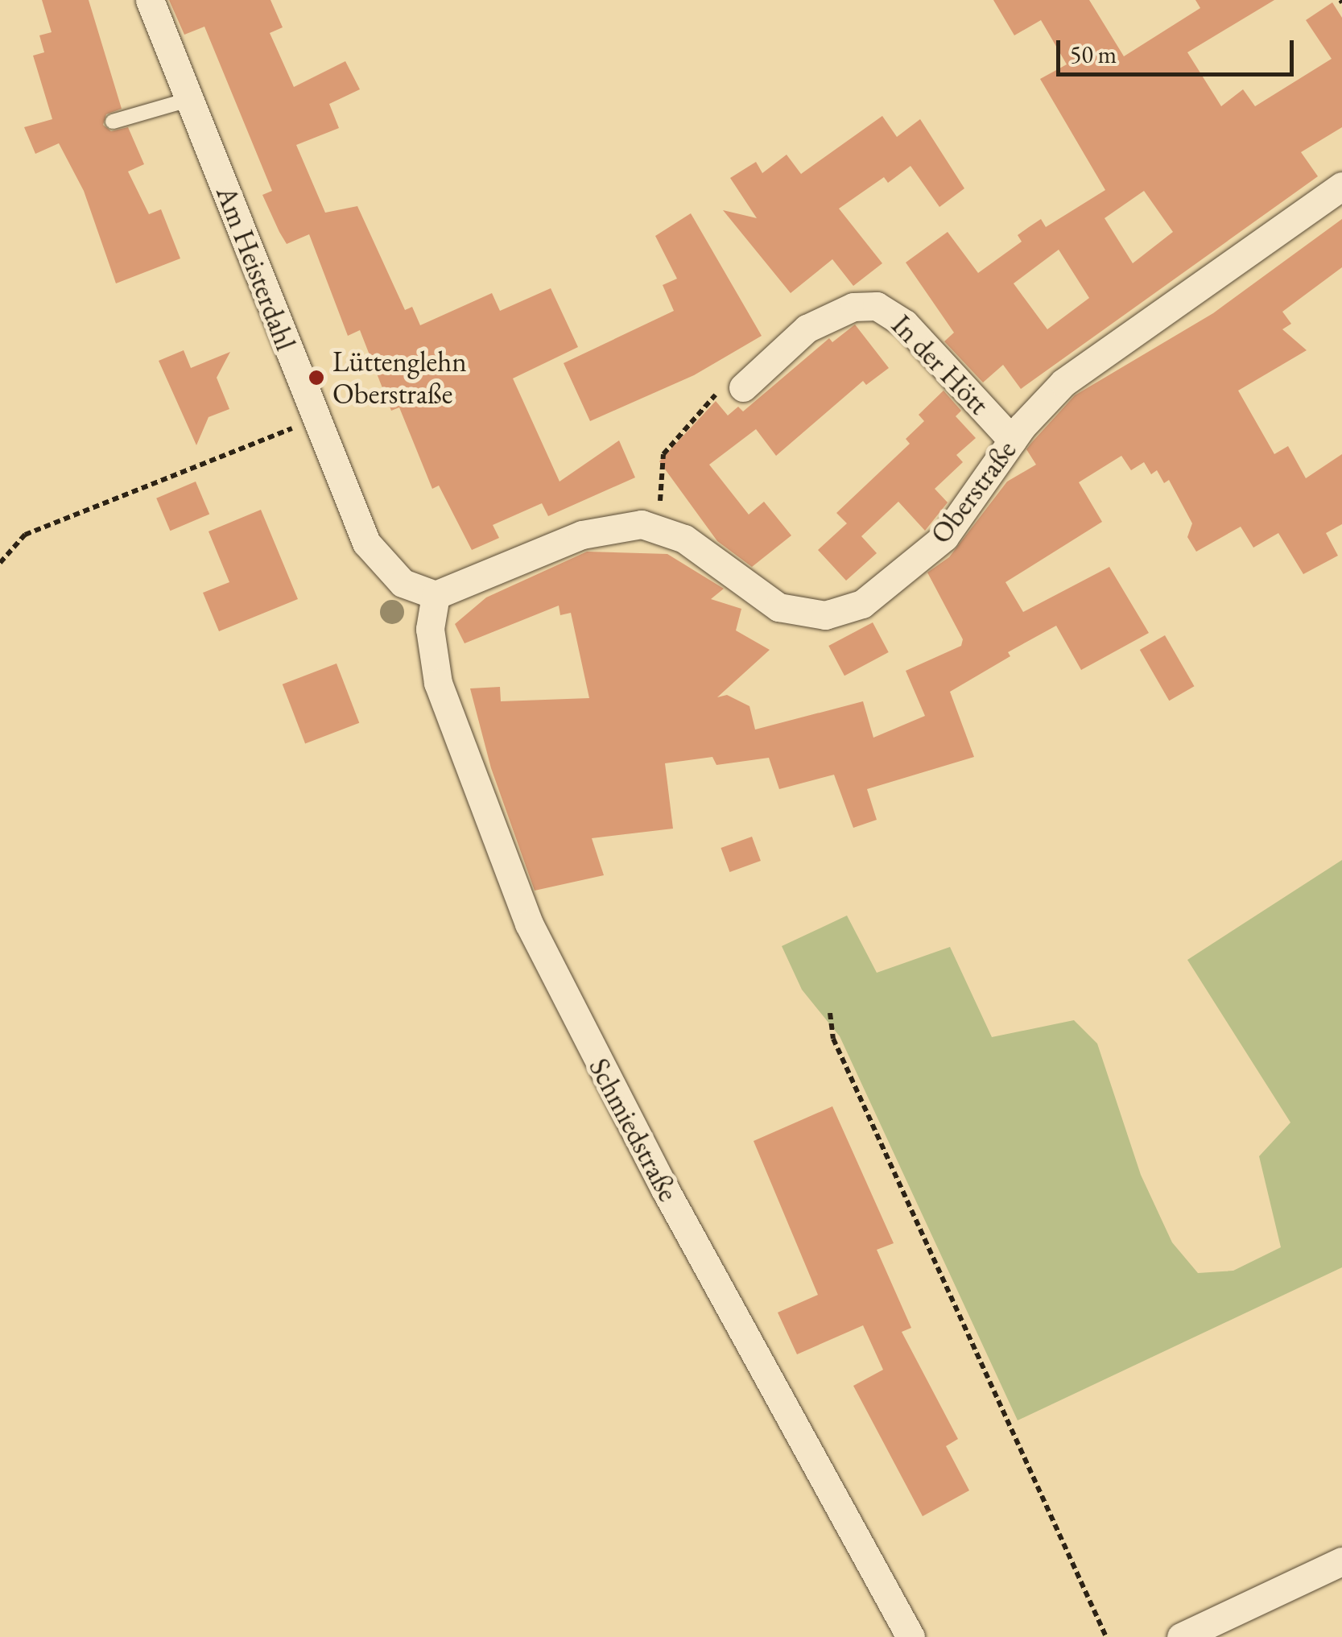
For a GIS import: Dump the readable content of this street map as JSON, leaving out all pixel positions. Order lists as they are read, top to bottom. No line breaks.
{"streets":{"street":["Am Heisterdahl","In der Hött","Oberstraße","Schmiedstraße"]},"crossings":[["Am Heisterdahl","Oberstraße"],["Am Heisterdahl","Schmiedstraße"],["In der Hött","Oberstraße"],["Oberstraße","Schmiedstraße"]],"places":["Lüttenglehn Oberstraße"],"scale_bar":"50 m"}
